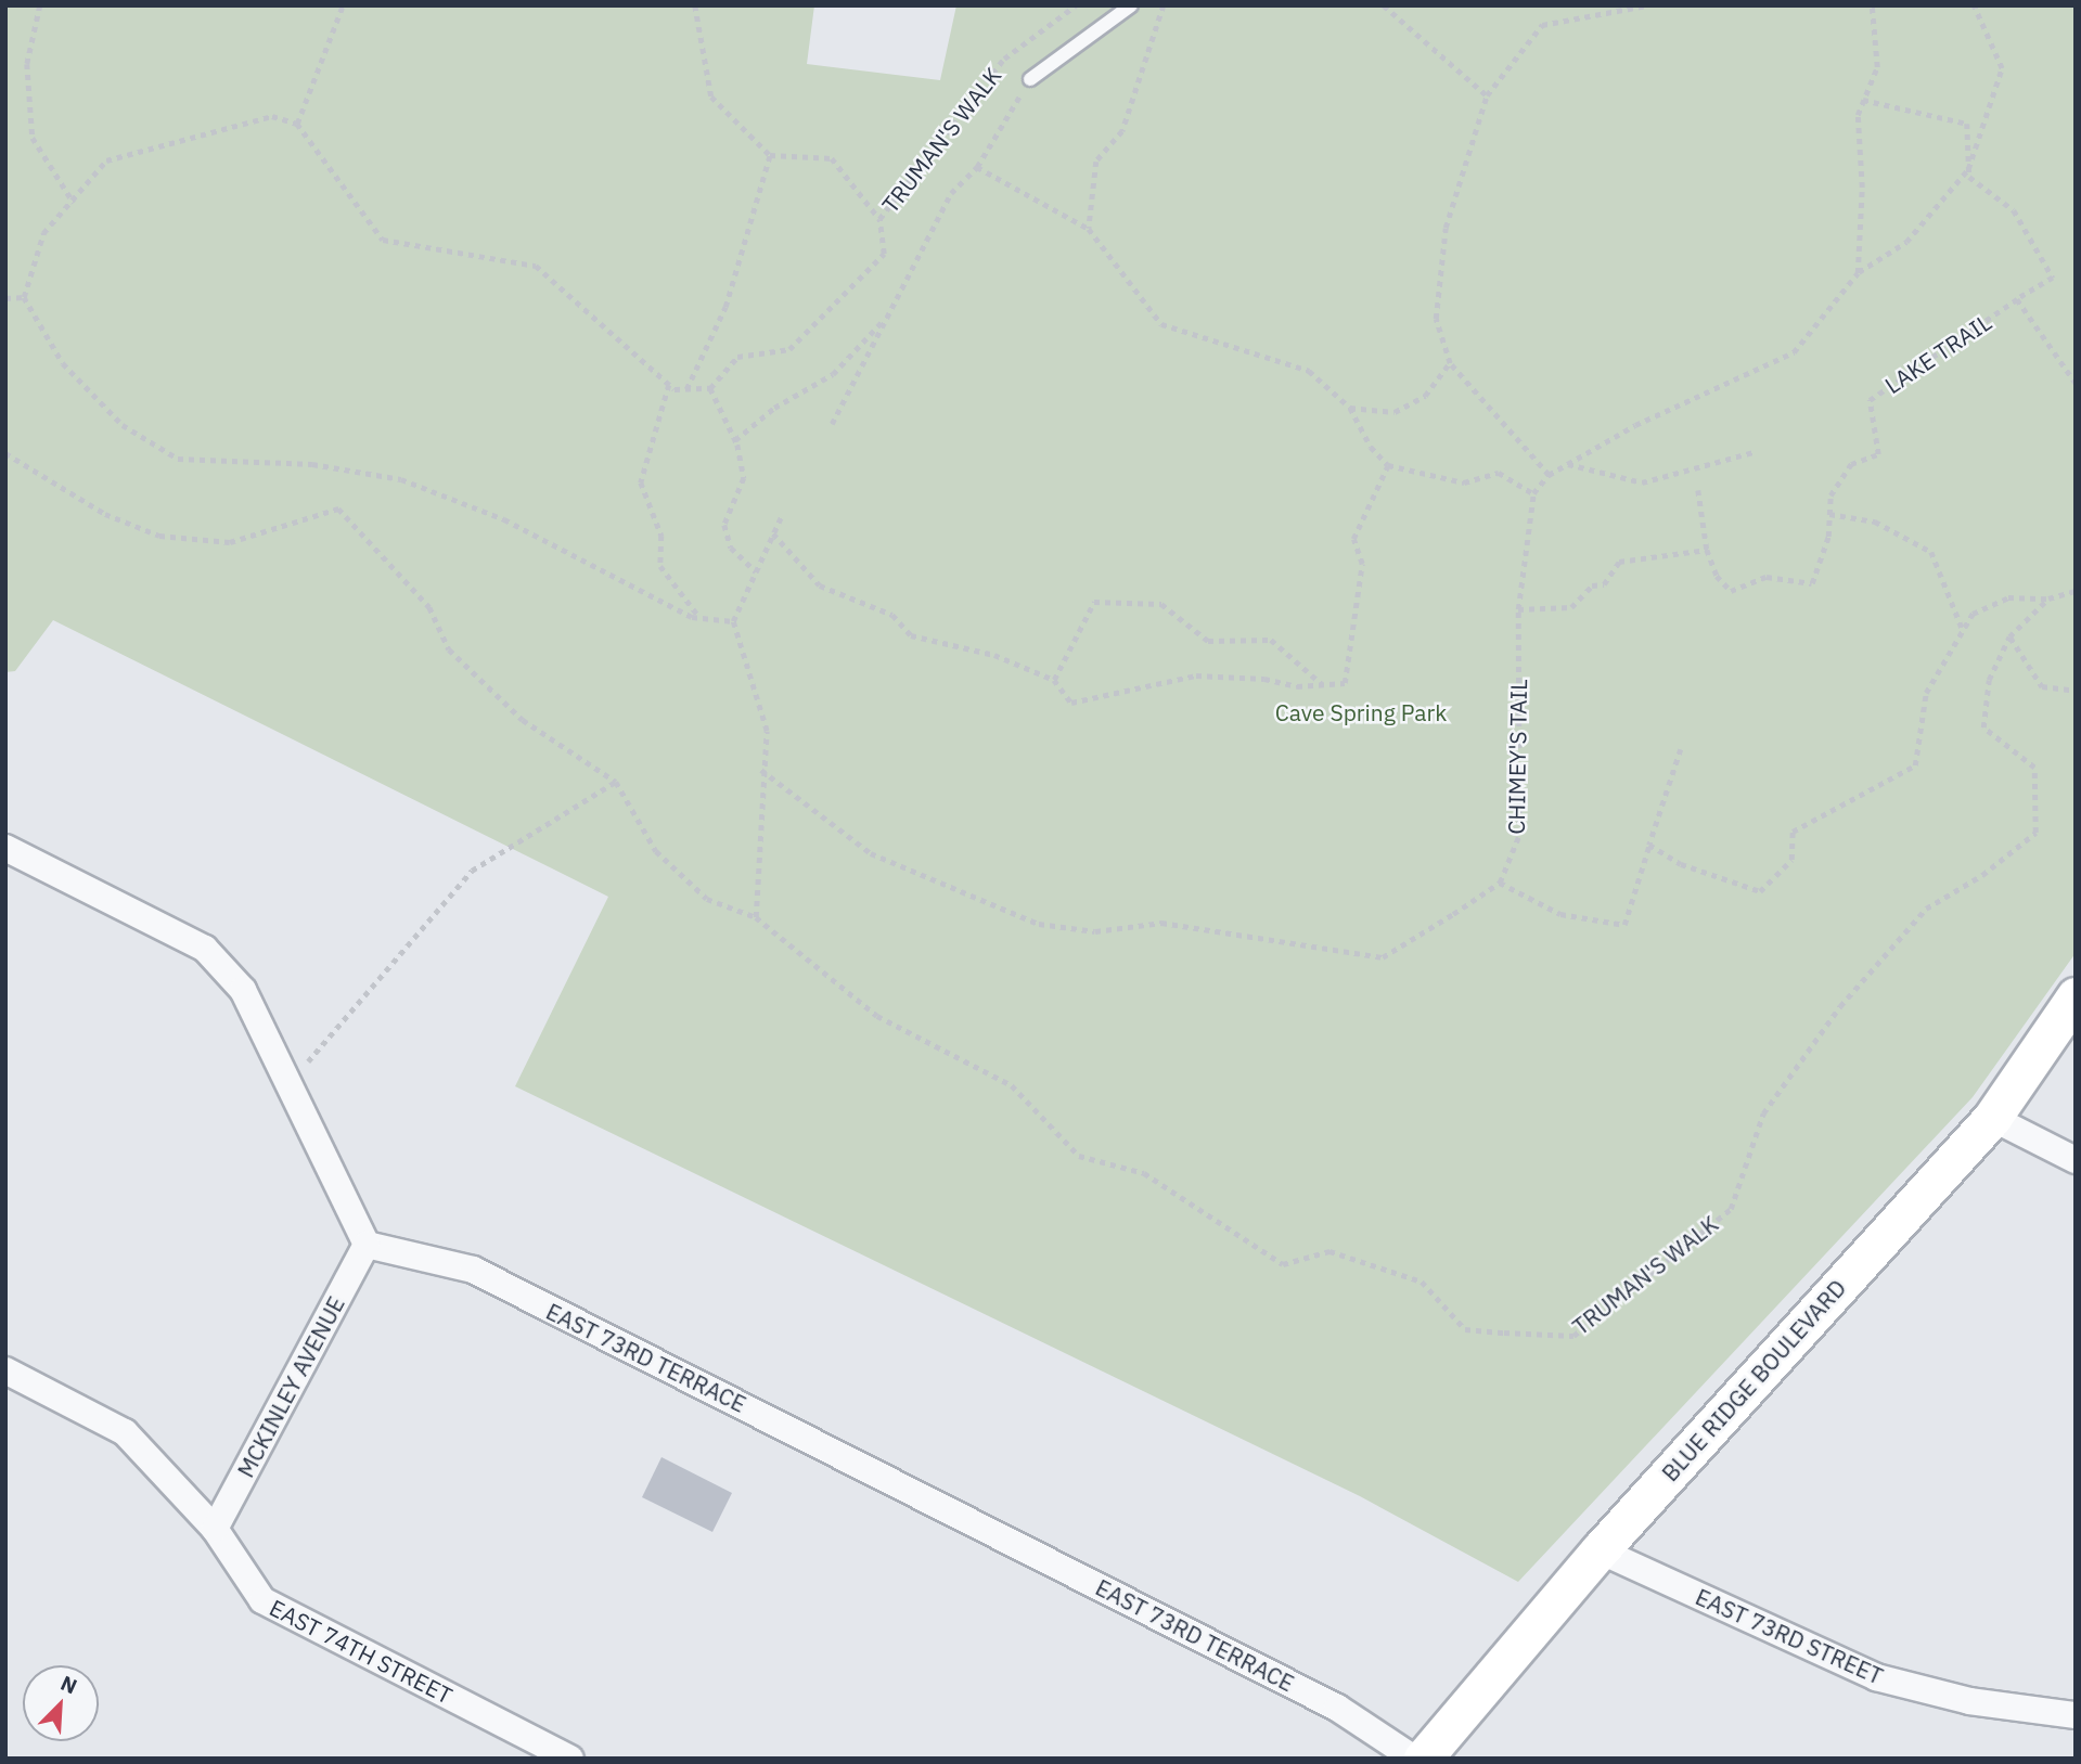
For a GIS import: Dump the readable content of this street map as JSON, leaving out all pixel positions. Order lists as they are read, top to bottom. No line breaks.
{"streets":{"main road":["BLUE RIDGE BOULEVARD"],"street":["EAST 73RD TERRACE","MCKINLEY AVENUE","EAST 73RD STREET","EAST 74TH STREET"],"path":["TRUMAN'S WALK","LAKE TRAIL","CHIMEY'S TAIL"]},"crossings":[["EAST 73RD TERRACE","MCKINLEY AVENUE"],["BLUE RIDGE BOULEVARD","EAST 73RD STREET"],["MCKINLEY AVENUE","EAST 74TH STREET"]],"parks":["Cave Spring Park"],"north":"top right"}
